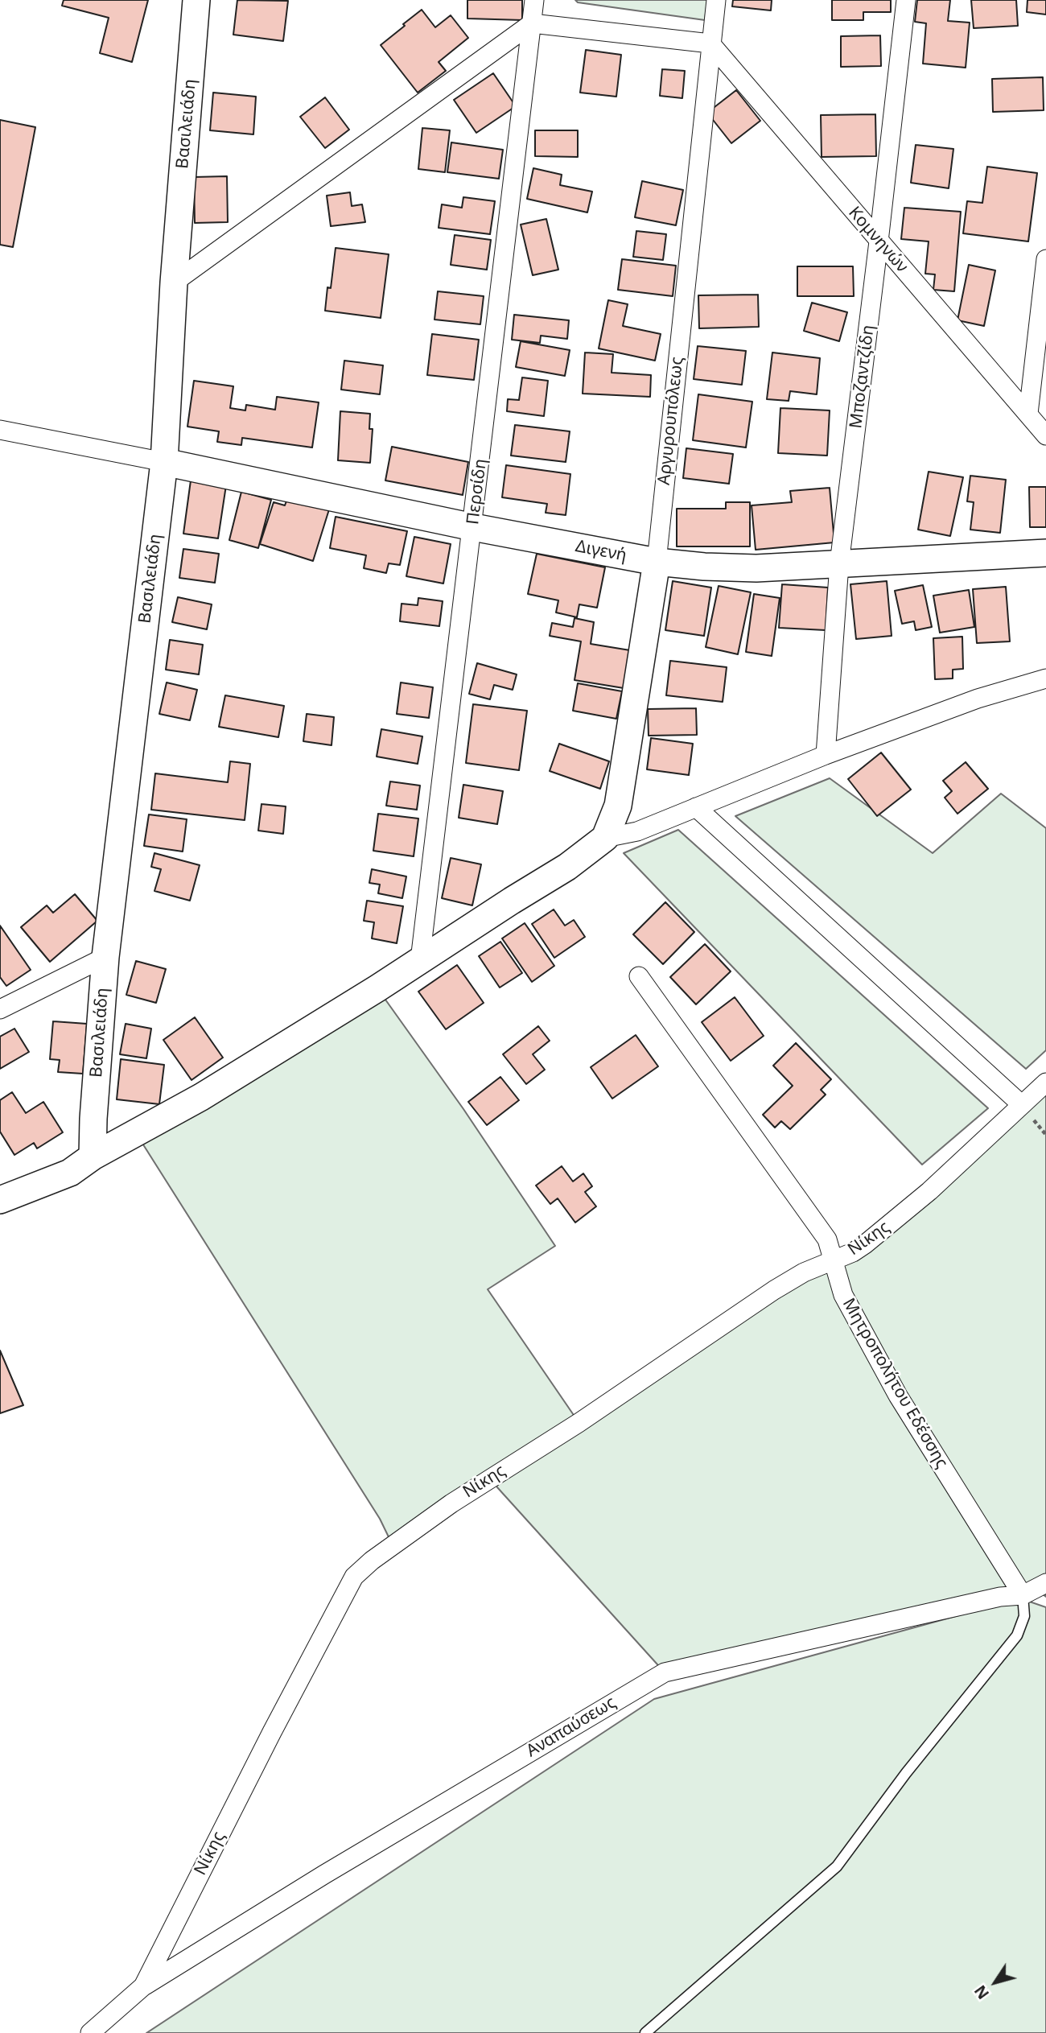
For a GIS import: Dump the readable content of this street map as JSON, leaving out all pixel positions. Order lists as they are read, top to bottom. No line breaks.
{"streets":{"street":["Βασιλειάδη","Κομνηνών","Μποζαντζίδη","Αργυρουπόλεως","Περσίδη","Διγενή","Νίκης","Μητροπολήτου Εδέσσης","Αναπαύσεως"]},"crossings":[["Βασιλειάδη","Διγενή"],["Κομνηνών","Μποζαντζίδη"],["Κομνηνών","Αργυρουπόλεως"],["Μποζαντζίδη","Διγενή"],["Αργυρουπόλεως","Διγενή"],["Περσίδη","Διγενή"],["Νίκης","Μητροπολήτου Εδέσσης"],["Νίκης","Αναπαύσεως"],["Μητροπολήτου Εδέσσης","Αναπαύσεως"]],"north":"bottom left"}
